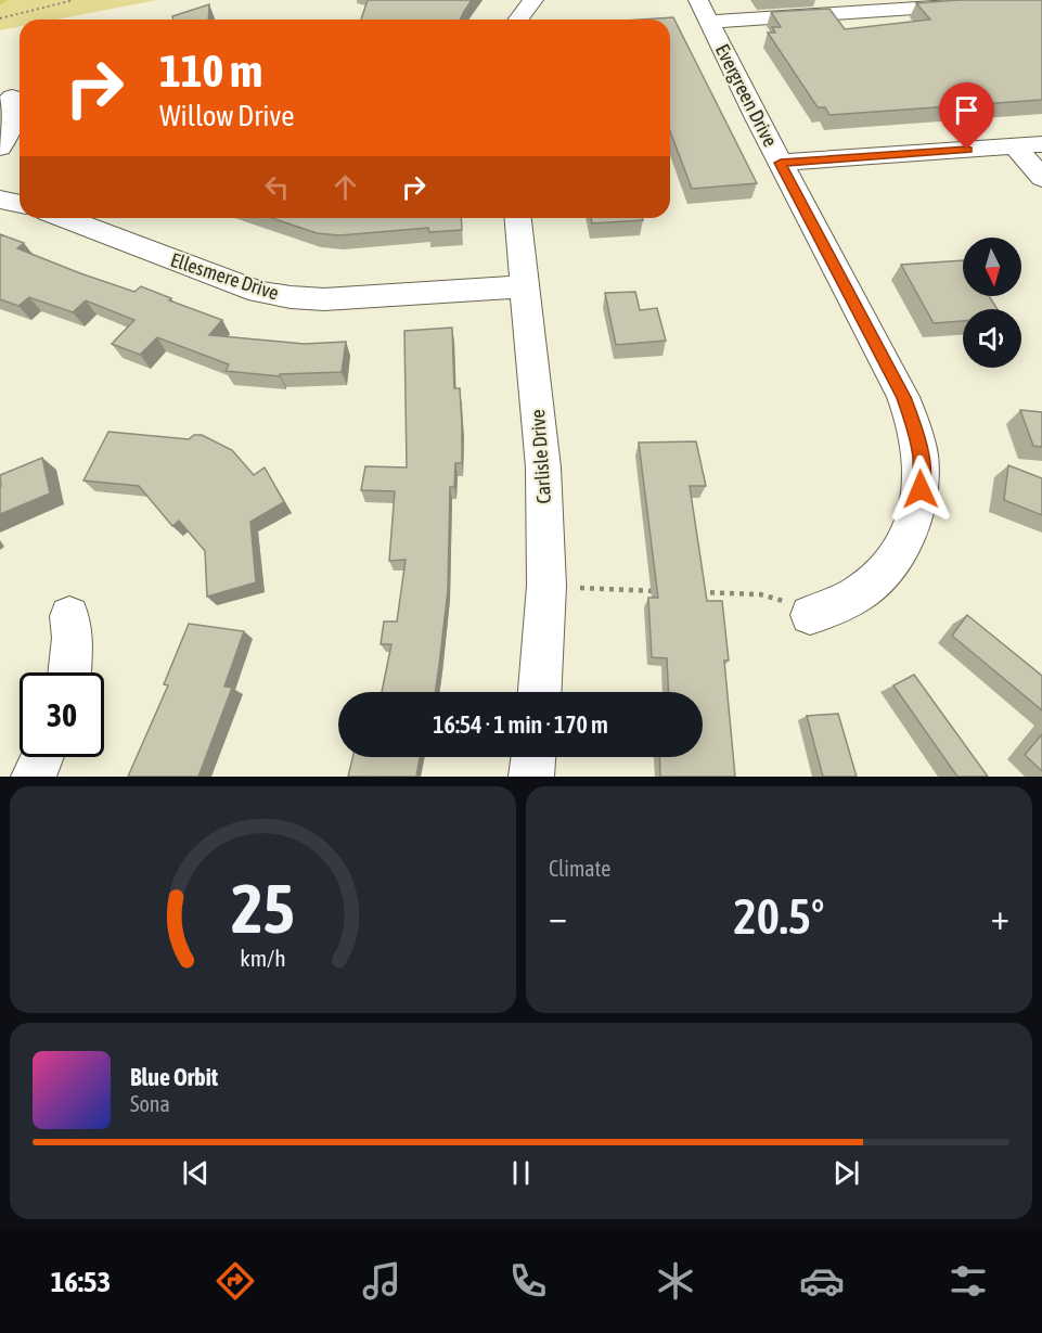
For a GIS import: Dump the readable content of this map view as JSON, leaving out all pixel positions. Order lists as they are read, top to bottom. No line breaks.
{"streets":{"street":["Evergreen Drive","Ellesmere Drive","Carlisle Drive"]},"crossings":[["Ellesmere Drive","Carlisle Drive"]],"north":"bottom","page":{"turn":["110 m","Willow Drive"],"limit":"30","trip":"16:54 · 1 min · 170 m","tile":"Climate","heat":["−","20.5°","+"],"song":["Blue Orbit","Sona"],"tabs":"16:53","gauge":["25","km/h"]}}
